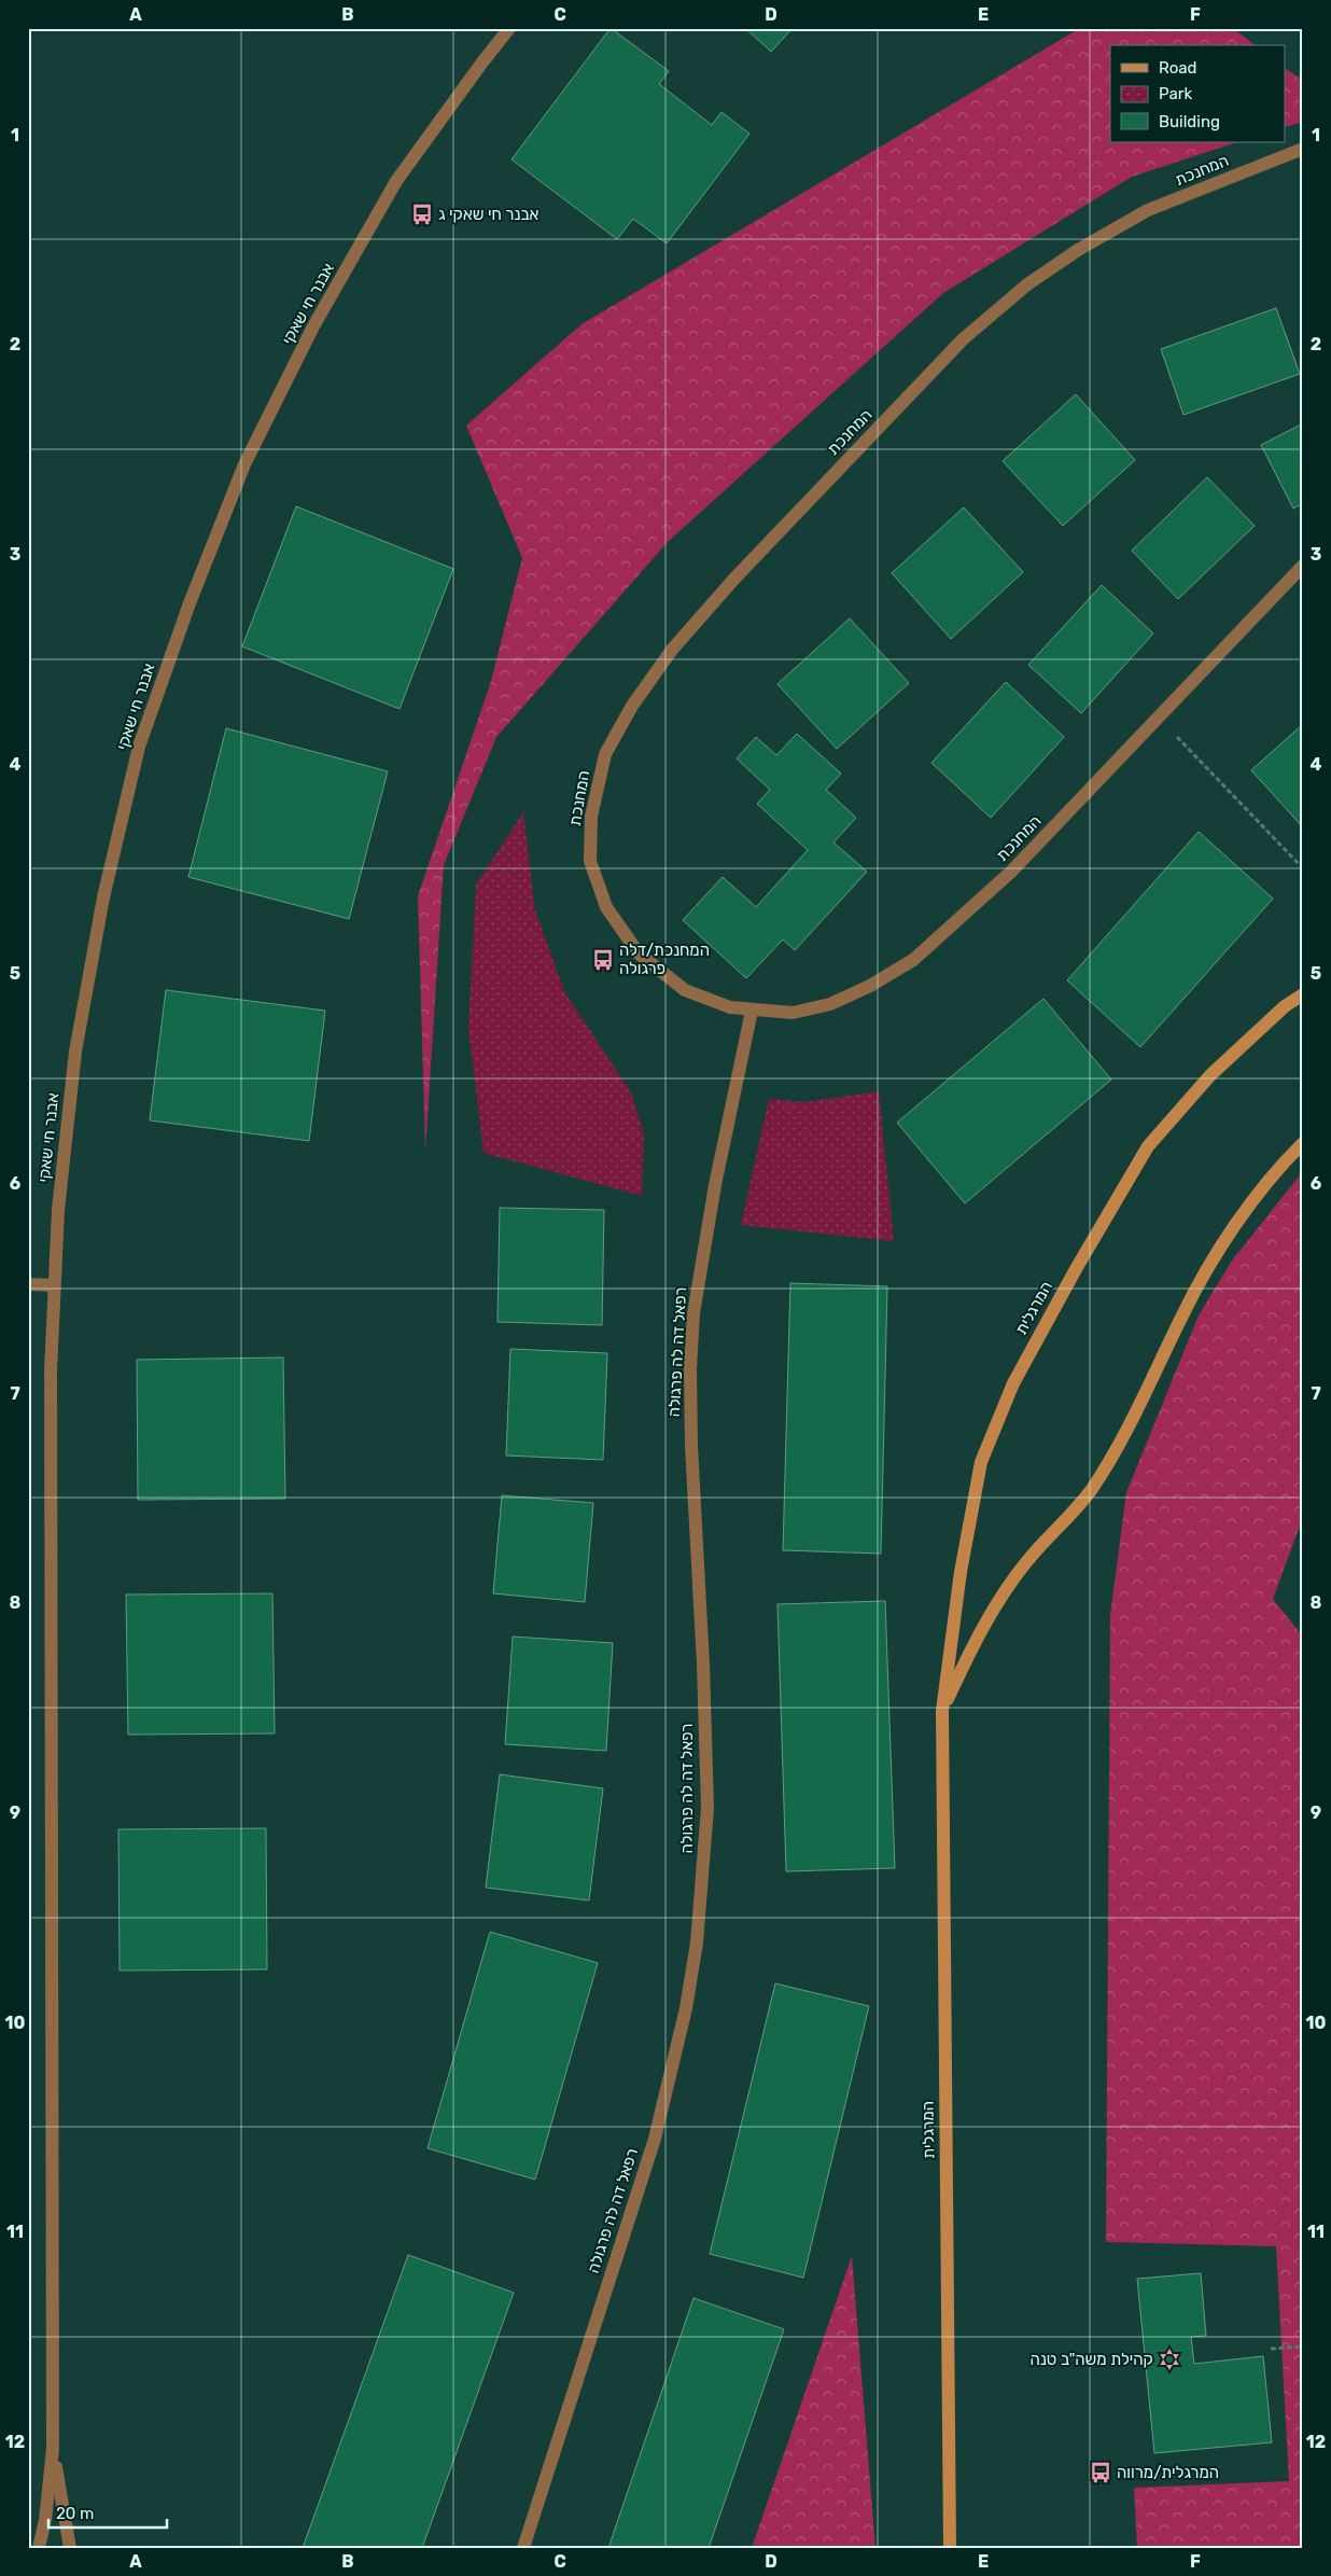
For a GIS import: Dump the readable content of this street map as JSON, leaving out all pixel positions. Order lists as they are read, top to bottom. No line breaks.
{"streets":{"street":["המחנכת","אבנר חי שאקי","המרגלית","רפאל דה לה פרגולה"]},"crossings":[["המחנכת","רפאל דה לה פרגולה"]],"places":{"bus stop":["אבנר חי שאקי ג","המחנכת/דלה פרגולה","המרגלית/מרווה"],"synagogue":["קהילת משה\"ב טנה"]},"legend":["Road","Park","Building"],"scale_bar":"20 m","grid":{"columns":["A","B","C","D","E","F"],"rows":["1","2","3","4","5","6","7","8","9","10","11","12"]}}
